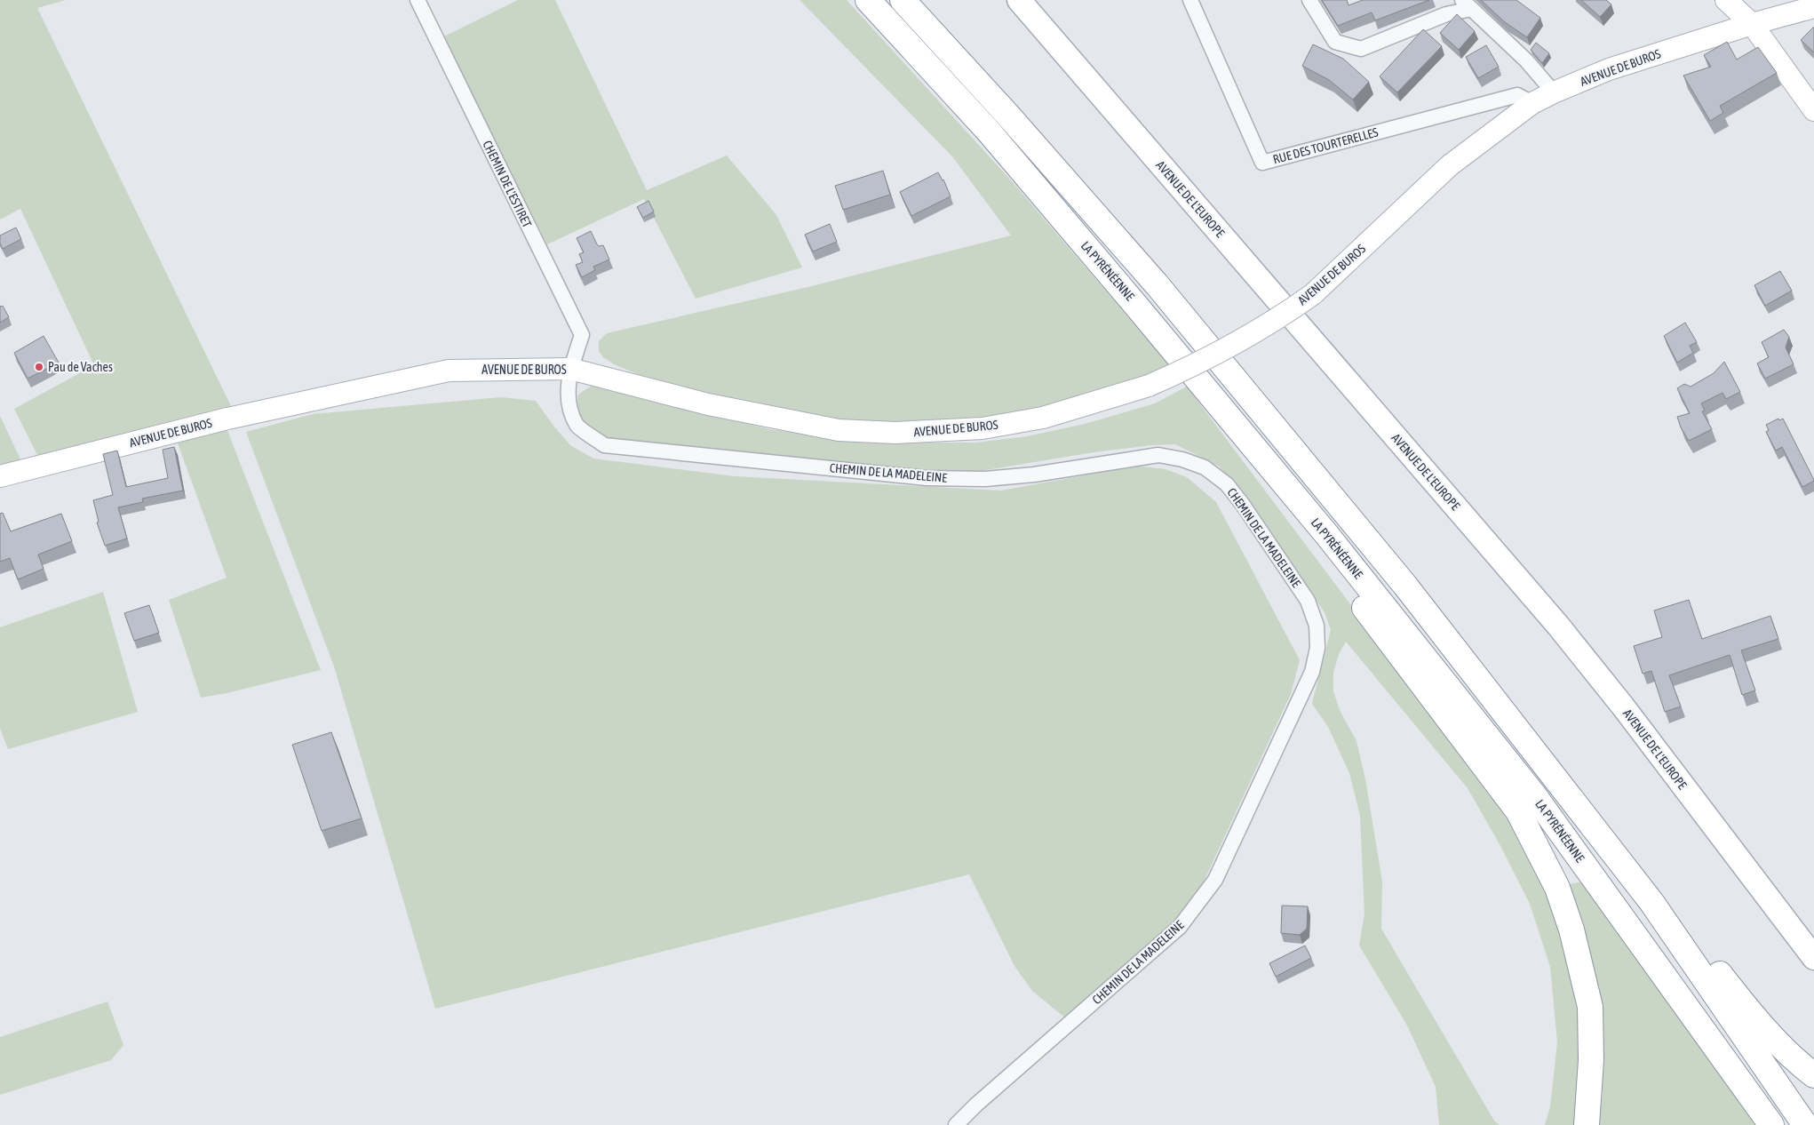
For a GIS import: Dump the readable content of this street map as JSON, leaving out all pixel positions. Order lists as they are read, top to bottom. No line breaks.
{"streets":{"highway":["LA PYRÉNÉENNE"],"main road":["AVENUE DE L'EUROPE"],"street":["AVENUE DE BUROS","RUE DES TOURTERELLES","CHEMIN DE L'ESTIRET","CHEMIN DE LA MADELEINE"]},"crossings":[["AVENUE DE BUROS","RUE DES TOURTERELLES"],["AVENUE DE BUROS","CHEMIN DE L'ESTIRET"],["AVENUE DE BUROS","CHEMIN DE LA MADELEINE"],["CHEMIN DE L'ESTIRET","CHEMIN DE LA MADELEINE"]],"places":["Pau de Vaches"]}
